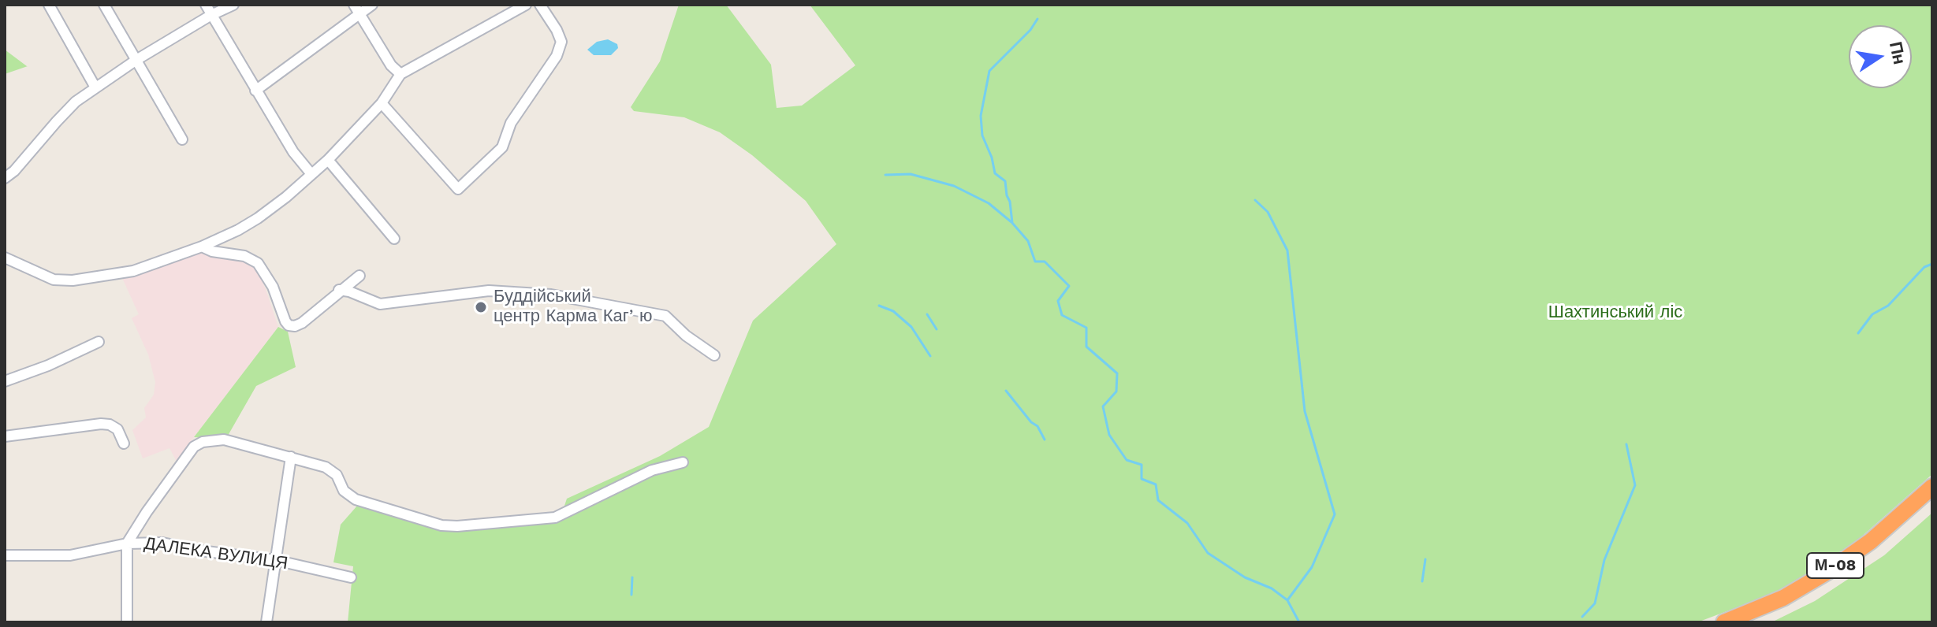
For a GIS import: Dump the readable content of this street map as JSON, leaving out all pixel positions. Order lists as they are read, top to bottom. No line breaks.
{"streets":{"highway":["М-08"],"street":["ДАЛЕКА ВУЛИЦЯ"]},"parks":["Шахтинський ліс"],"places":["Буддійський центр Карма Кагʼю"],"north":"right"}
